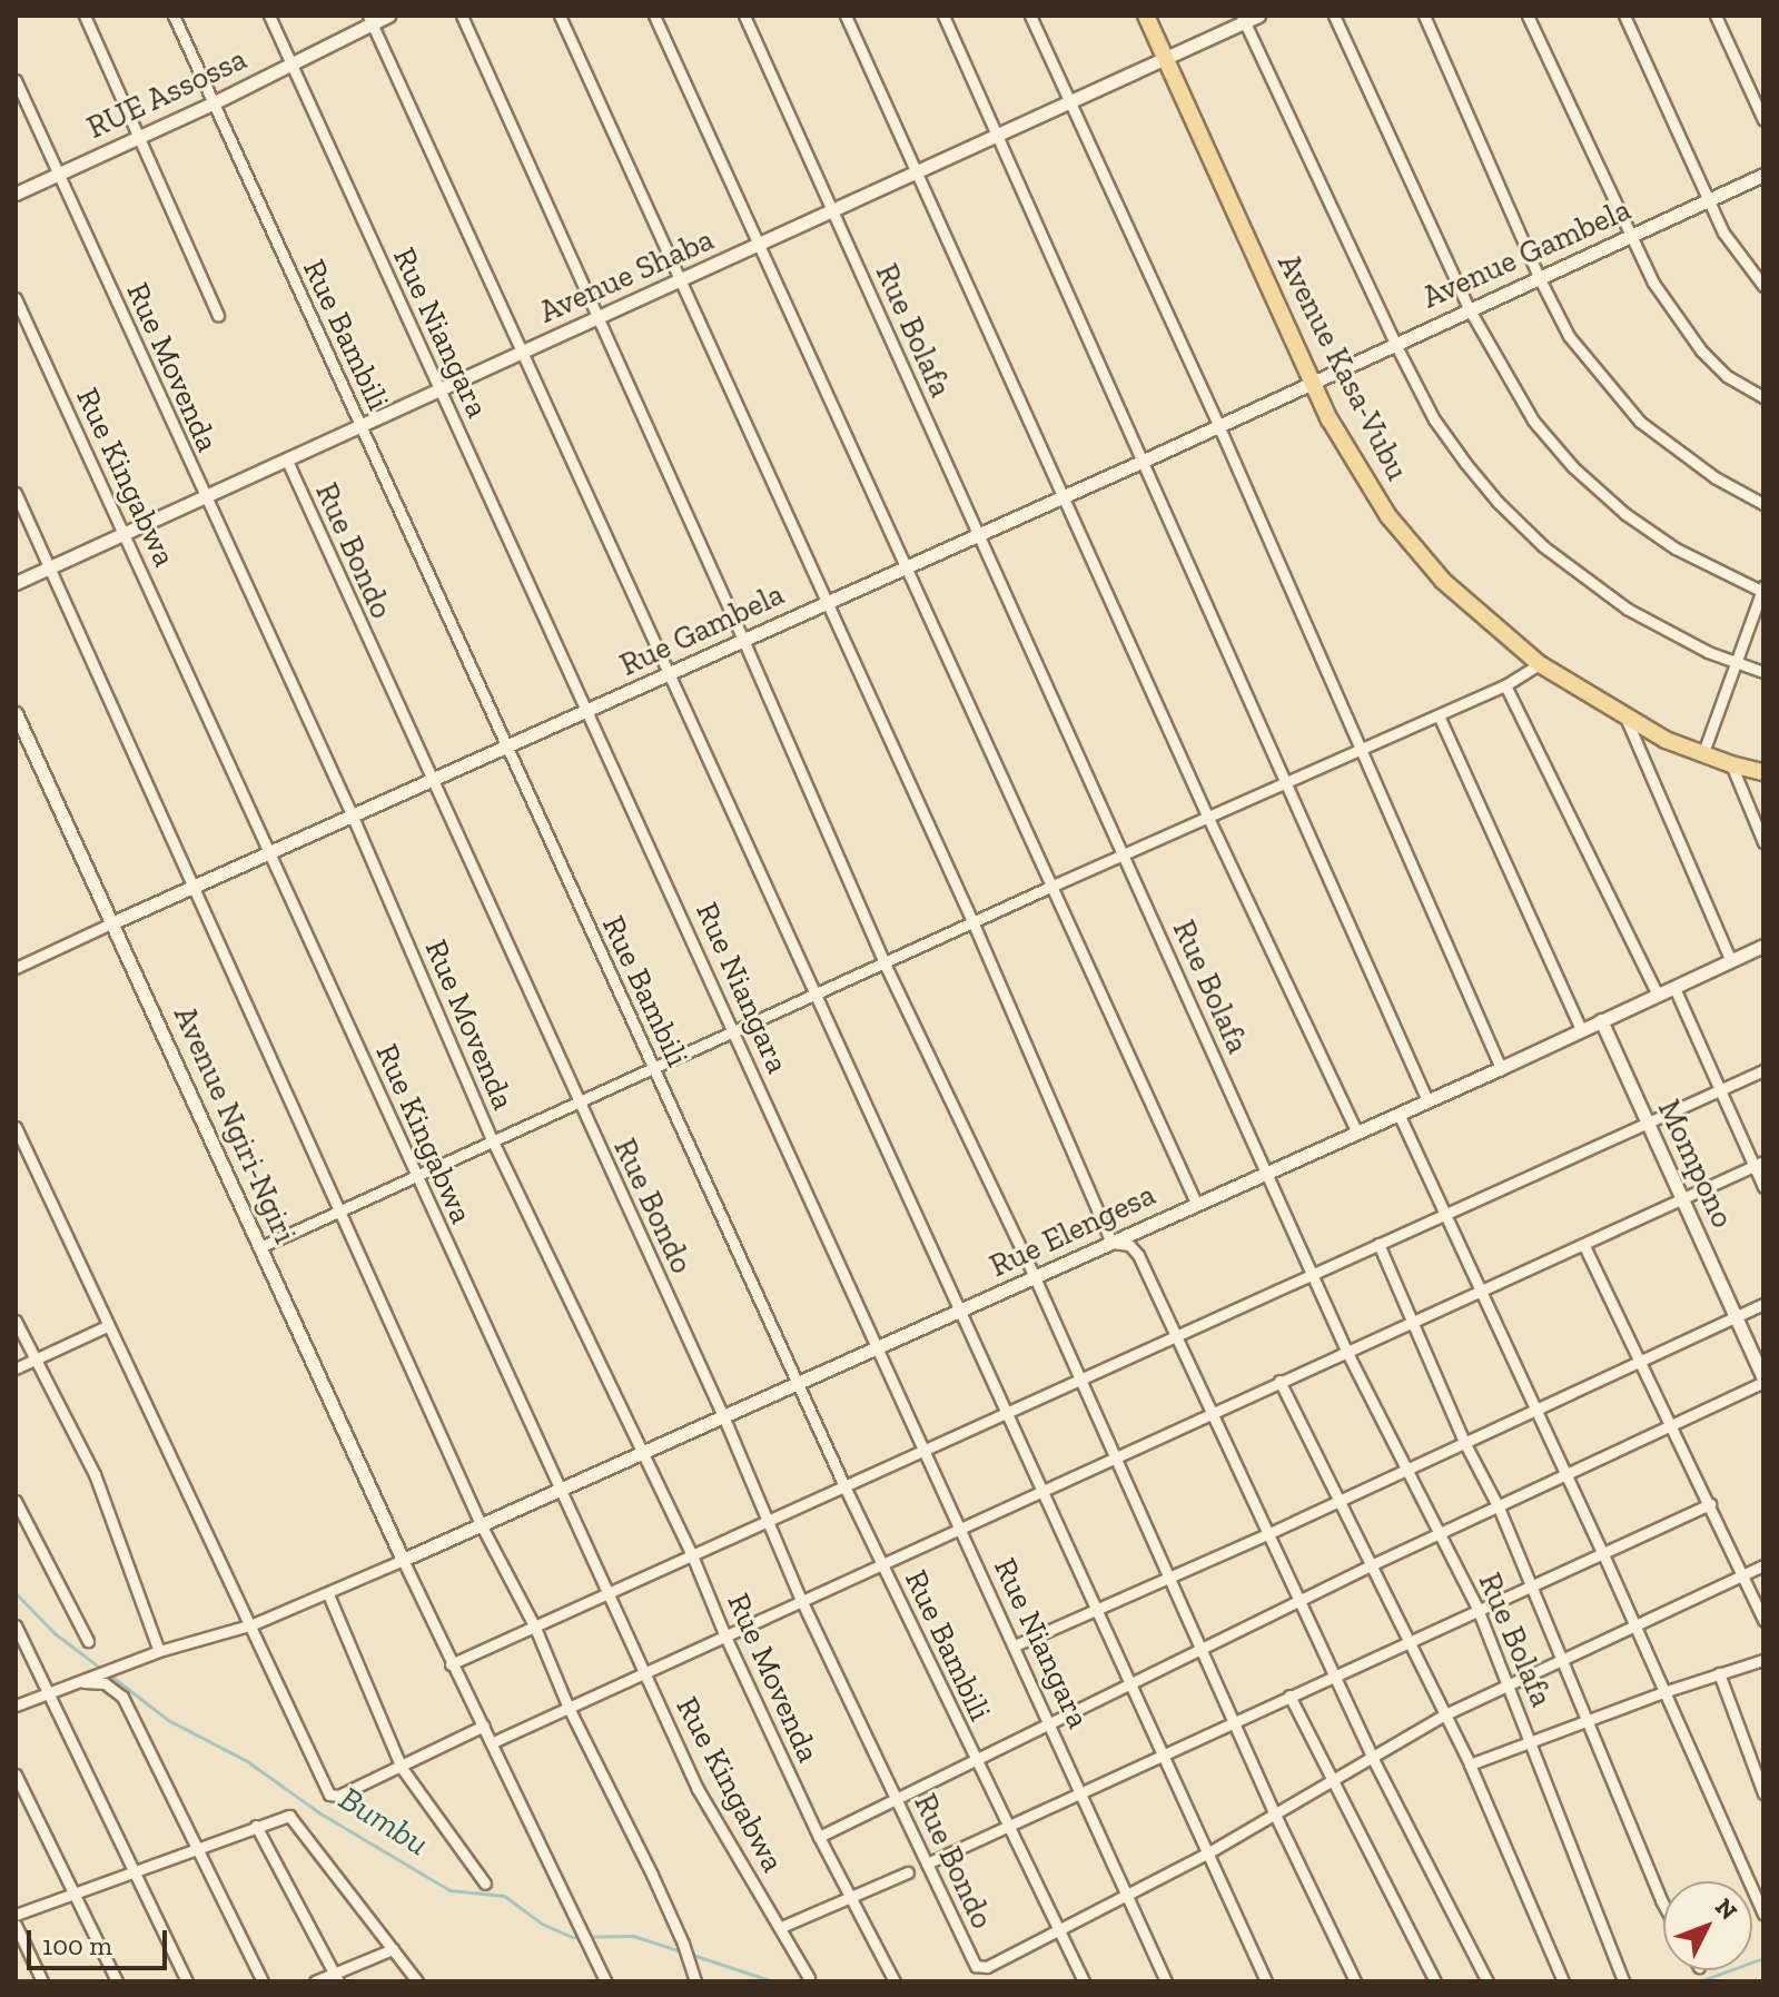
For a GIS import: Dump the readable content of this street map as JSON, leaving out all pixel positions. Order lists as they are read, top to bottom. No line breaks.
{"streets":{"main road":["Avenue Kasa-Vubu"],"street":["RUE Assossa","Avenue Gambela","Avenue Shaba","Rue Bolafa","Rue Niangara","Rue Bambili","Rue Movenda","Rue Kingabwa","Rue Bondo","Rue Gambela","Avenue Ngiri-Ngiri","Mompono","Rue Elengesa"]},"crossings":[["RUE Assossa","Rue Niangara"],["RUE Assossa","Rue Bambili"],["RUE Assossa","Rue Movenda"],["Avenue Gambela","Avenue Kasa-Vubu"],["Avenue Gambela","Rue Gambela"],["Avenue Shaba","Rue Bolafa"],["Avenue Shaba","Rue Niangara"],["Avenue Shaba","Rue Bambili"],["Avenue Shaba","Rue Movenda"],["Avenue Shaba","Avenue Kasa-Vubu"],["Avenue Shaba","Rue Kingabwa"],["Avenue Shaba","Rue Bondo"],["Rue Bolafa","Rue Gambela"],["Rue Bolafa","Rue Elengesa"],["Rue Niangara","Rue Gambela"],["Rue Niangara","Rue Elengesa"],["Rue Bambili","Rue Bondo"],["Rue Bambili","Rue Gambela"],["Rue Bambili","Rue Elengesa"],["Rue Movenda","Rue Gambela"],["Rue Movenda","Rue Elengesa"],["Avenue Kasa-Vubu","Rue Gambela"],["Rue Kingabwa","Rue Gambela"],["Rue Kingabwa","Rue Elengesa"],["Rue Bondo","Rue Gambela"],["Rue Bondo","Rue Elengesa"],["Rue Gambela","Avenue Ngiri-Ngiri"],["Avenue Ngiri-Ngiri","Rue Elengesa"],["Mompono","Rue Elengesa"]],"water":["Bumbu"],"scale_bar":"100 m","north":"top right"}
